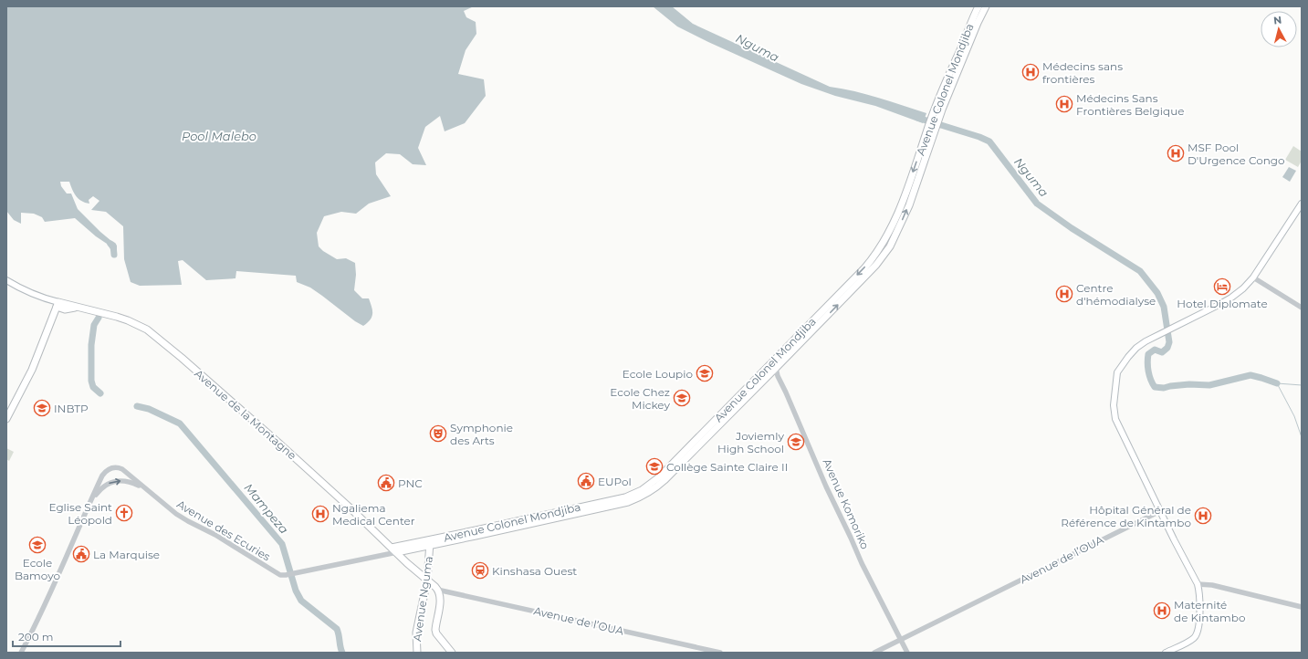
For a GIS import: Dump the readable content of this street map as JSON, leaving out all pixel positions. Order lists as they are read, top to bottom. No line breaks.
{"streets":{"main road":["Avenue Colonel Mondjiba","Avenue de la Montagne","Avenue Nguma"],"street":["Avenue Komoriko","Avenue des Ecuries","Avenue de l’OUA"]},"crossings":[["Avenue Colonel Mondjiba","Avenue de la Montagne"],["Avenue Colonel Mondjiba","Avenue Komoriko"],["Avenue Colonel Mondjiba","Avenue des Ecuries"],["Avenue Colonel Mondjiba","Avenue Nguma"],["Avenue de la Montagne","Avenue des Ecuries"],["Avenue de la Montagne","Avenue de l’OUA"],["Avenue de la Montagne","Avenue Nguma"],["Avenue Komoriko","Avenue de l’OUA"]],"water":["Nguma","Pool Malebo","Mampeza"],"places":{"hospital":["Médecins sans frontières","Médecins Sans Frontières Belgique","MSF Pool D'Urgence Congo","Centre d'hémodialyse","Ngaliema Medical Center","Hôpital Général de Référence de Kintambo","Maternité de Kintambo"],"hotel":["Hotel Diplomate"],"school or university":["Ecole Loupio","Ecole Chez Mickey","INBTP","Joviemly High School","Collège Sainte Claire II","Ecole Bamoyo"],"theatre":["Symphonie des Arts"],"public building":["EUPol","PNC","La Marquise"],"church":["Eglise Saint Léopold"],"station":["Kinshasa Ouest"]},"scale_bar":"200 m","north":"top"}
